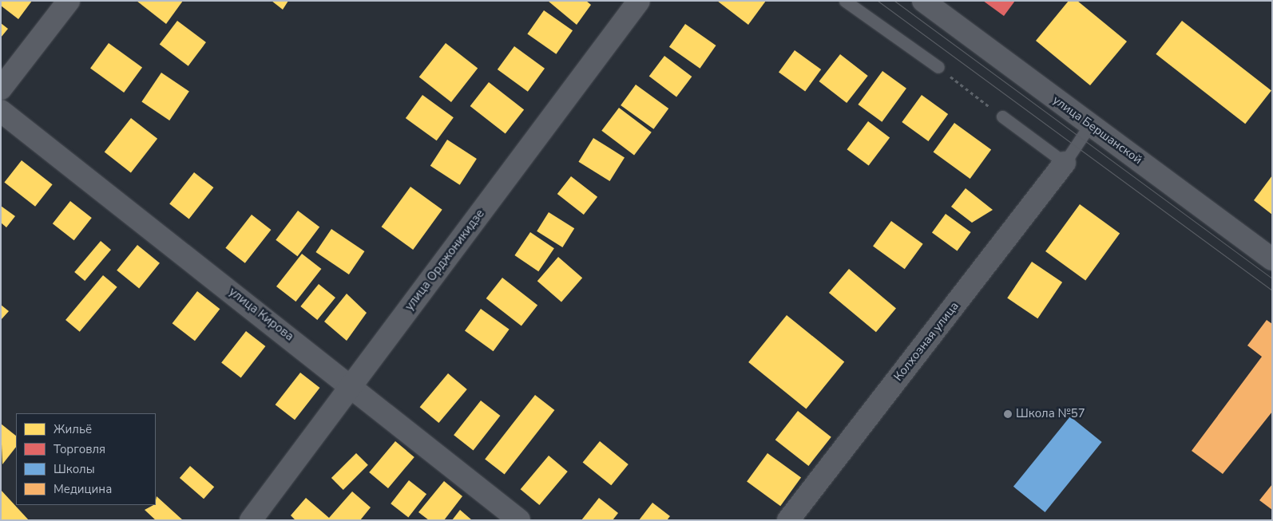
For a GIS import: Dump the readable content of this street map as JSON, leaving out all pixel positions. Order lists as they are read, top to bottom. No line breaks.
{"streets":{"street":["улица Бершанской","улица Орджоникидзе","улица Кирова","Колхозная улица"]},"crossings":[["улица Орджоникидзе","улица Кирова"]],"places":["Школа №57"],"legend":["Жильё","Торговля","Школы","Медицина"]}
